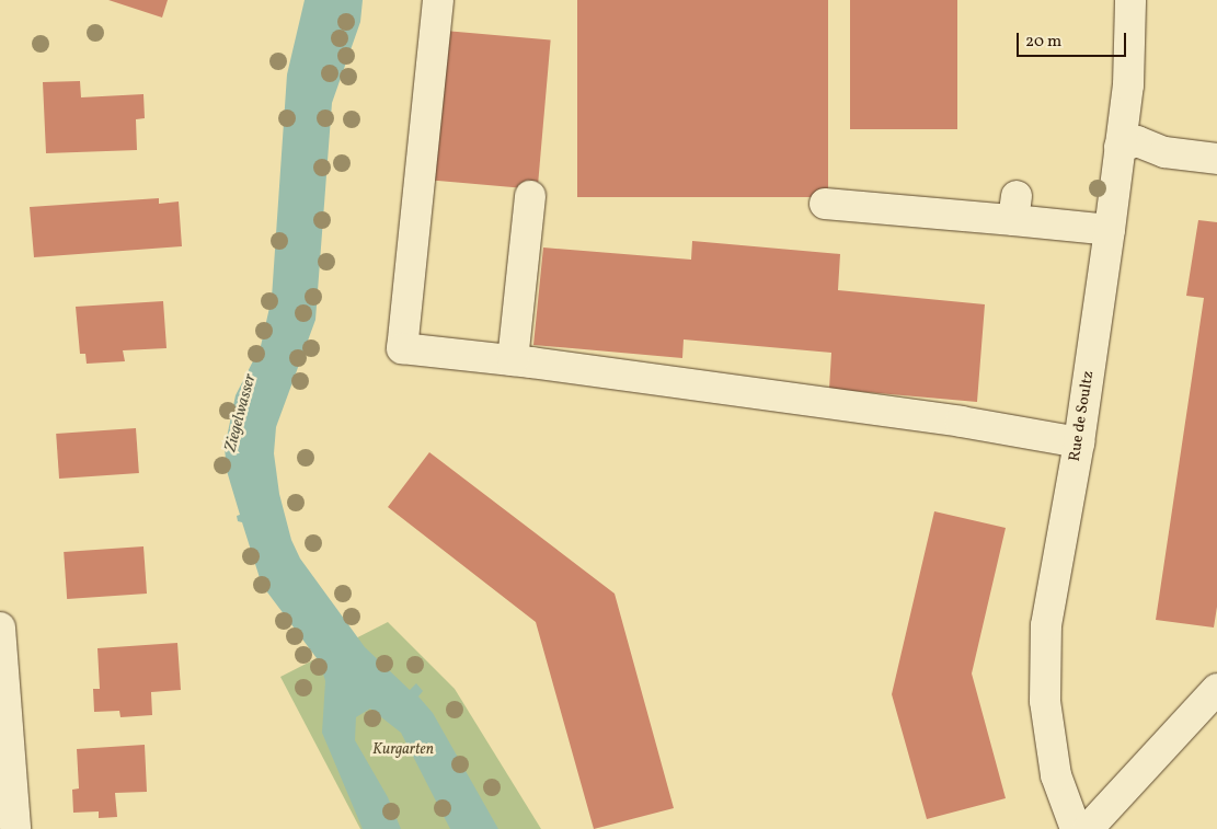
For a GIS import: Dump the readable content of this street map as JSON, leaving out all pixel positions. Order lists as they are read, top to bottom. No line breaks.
{"streets":{"street":["Rue de Soultz"]},"water":["Ziegelwasser"],"parks":["Kurgarten"],"scale_bar":"20 m"}
